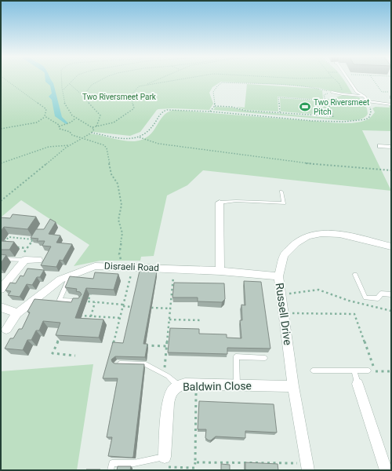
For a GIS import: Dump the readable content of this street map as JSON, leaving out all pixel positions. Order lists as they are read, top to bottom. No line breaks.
{"streets":{"street":["Disraeli Road","Russell Drive","Baldwin Close"]},"crossings":[["Disraeli Road","Russell Drive"],["Russell Drive","Baldwin Close"]],"parks":["Two Riversmeet Park"],"places":{"sports":["Two Riversmeet Pitch"]}}
